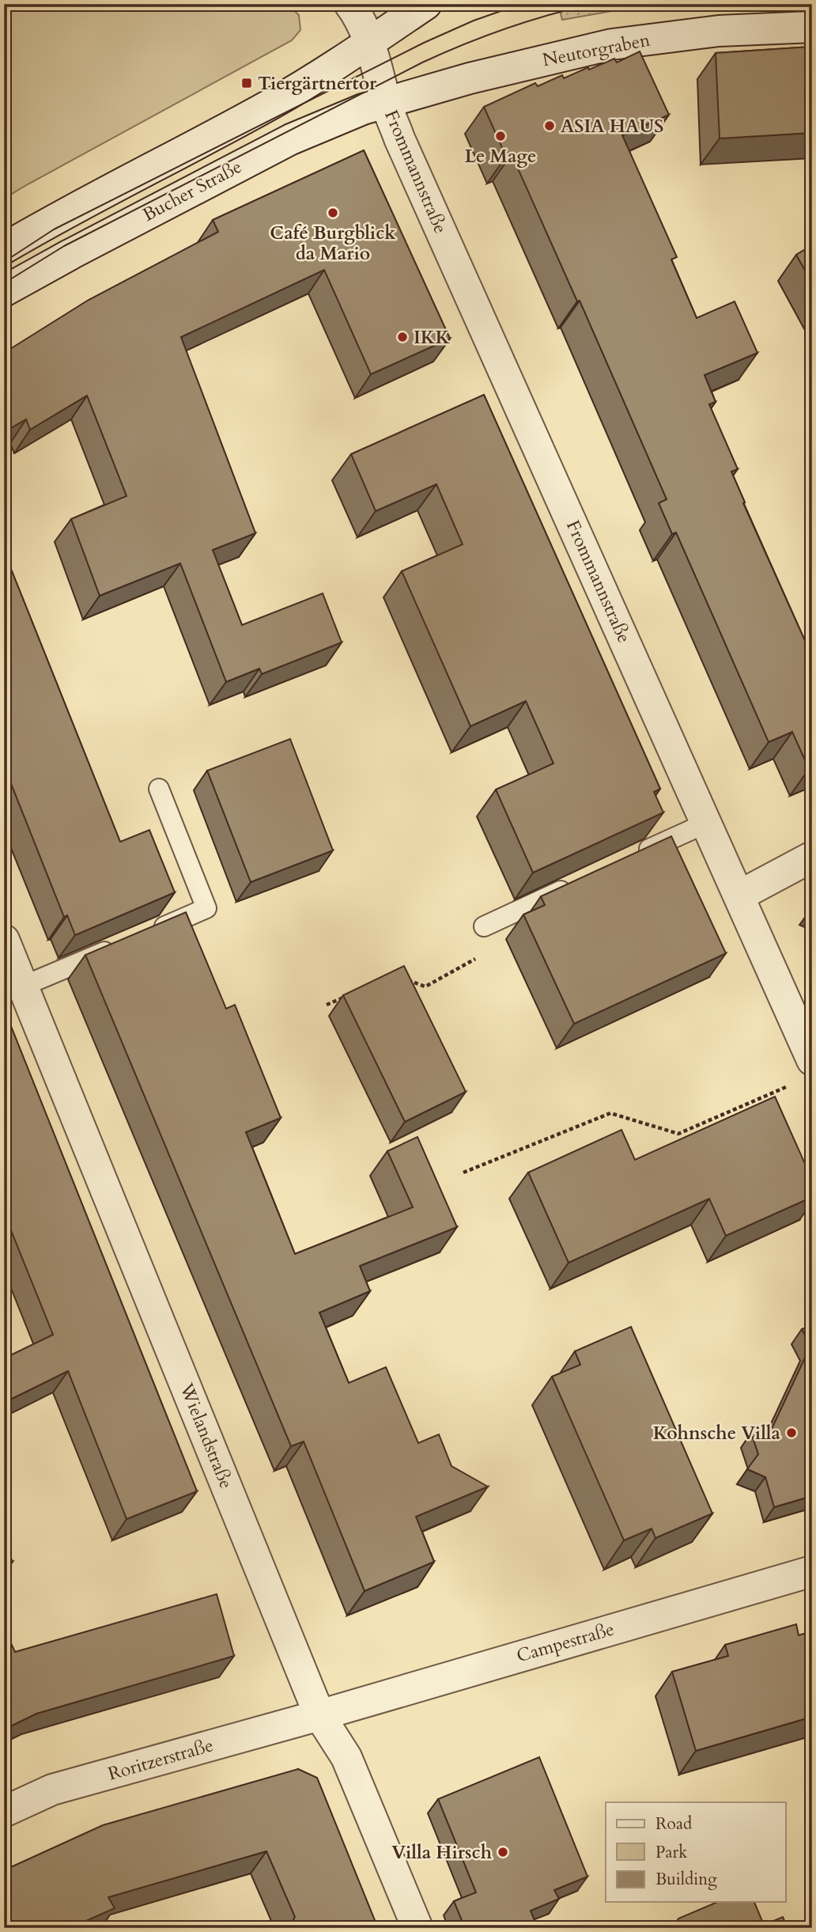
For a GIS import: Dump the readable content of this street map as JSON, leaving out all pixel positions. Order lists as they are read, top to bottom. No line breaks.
{"streets":{"street":["Neutorgraben","Frommannstraße","Bucher Straße","Wielandstraße","Campestraße","Roritzerstraße"]},"crossings":[["Neutorgraben","Frommannstraße"],["Neutorgraben","Bucher Straße"],["Frommannstraße","Bucher Straße"],["Wielandstraße","Campestraße"],["Wielandstraße","Roritzerstraße"],["Campestraße","Roritzerstraße"]],"places":{"transit":["Tiergärtnertor"],"other":["ASIA HAUS","Le Mage","Café Burgblick da Mario","IKK","Kohnsche Villa","Villa Hirsch"]},"legend":["Road","Park","Building"]}
